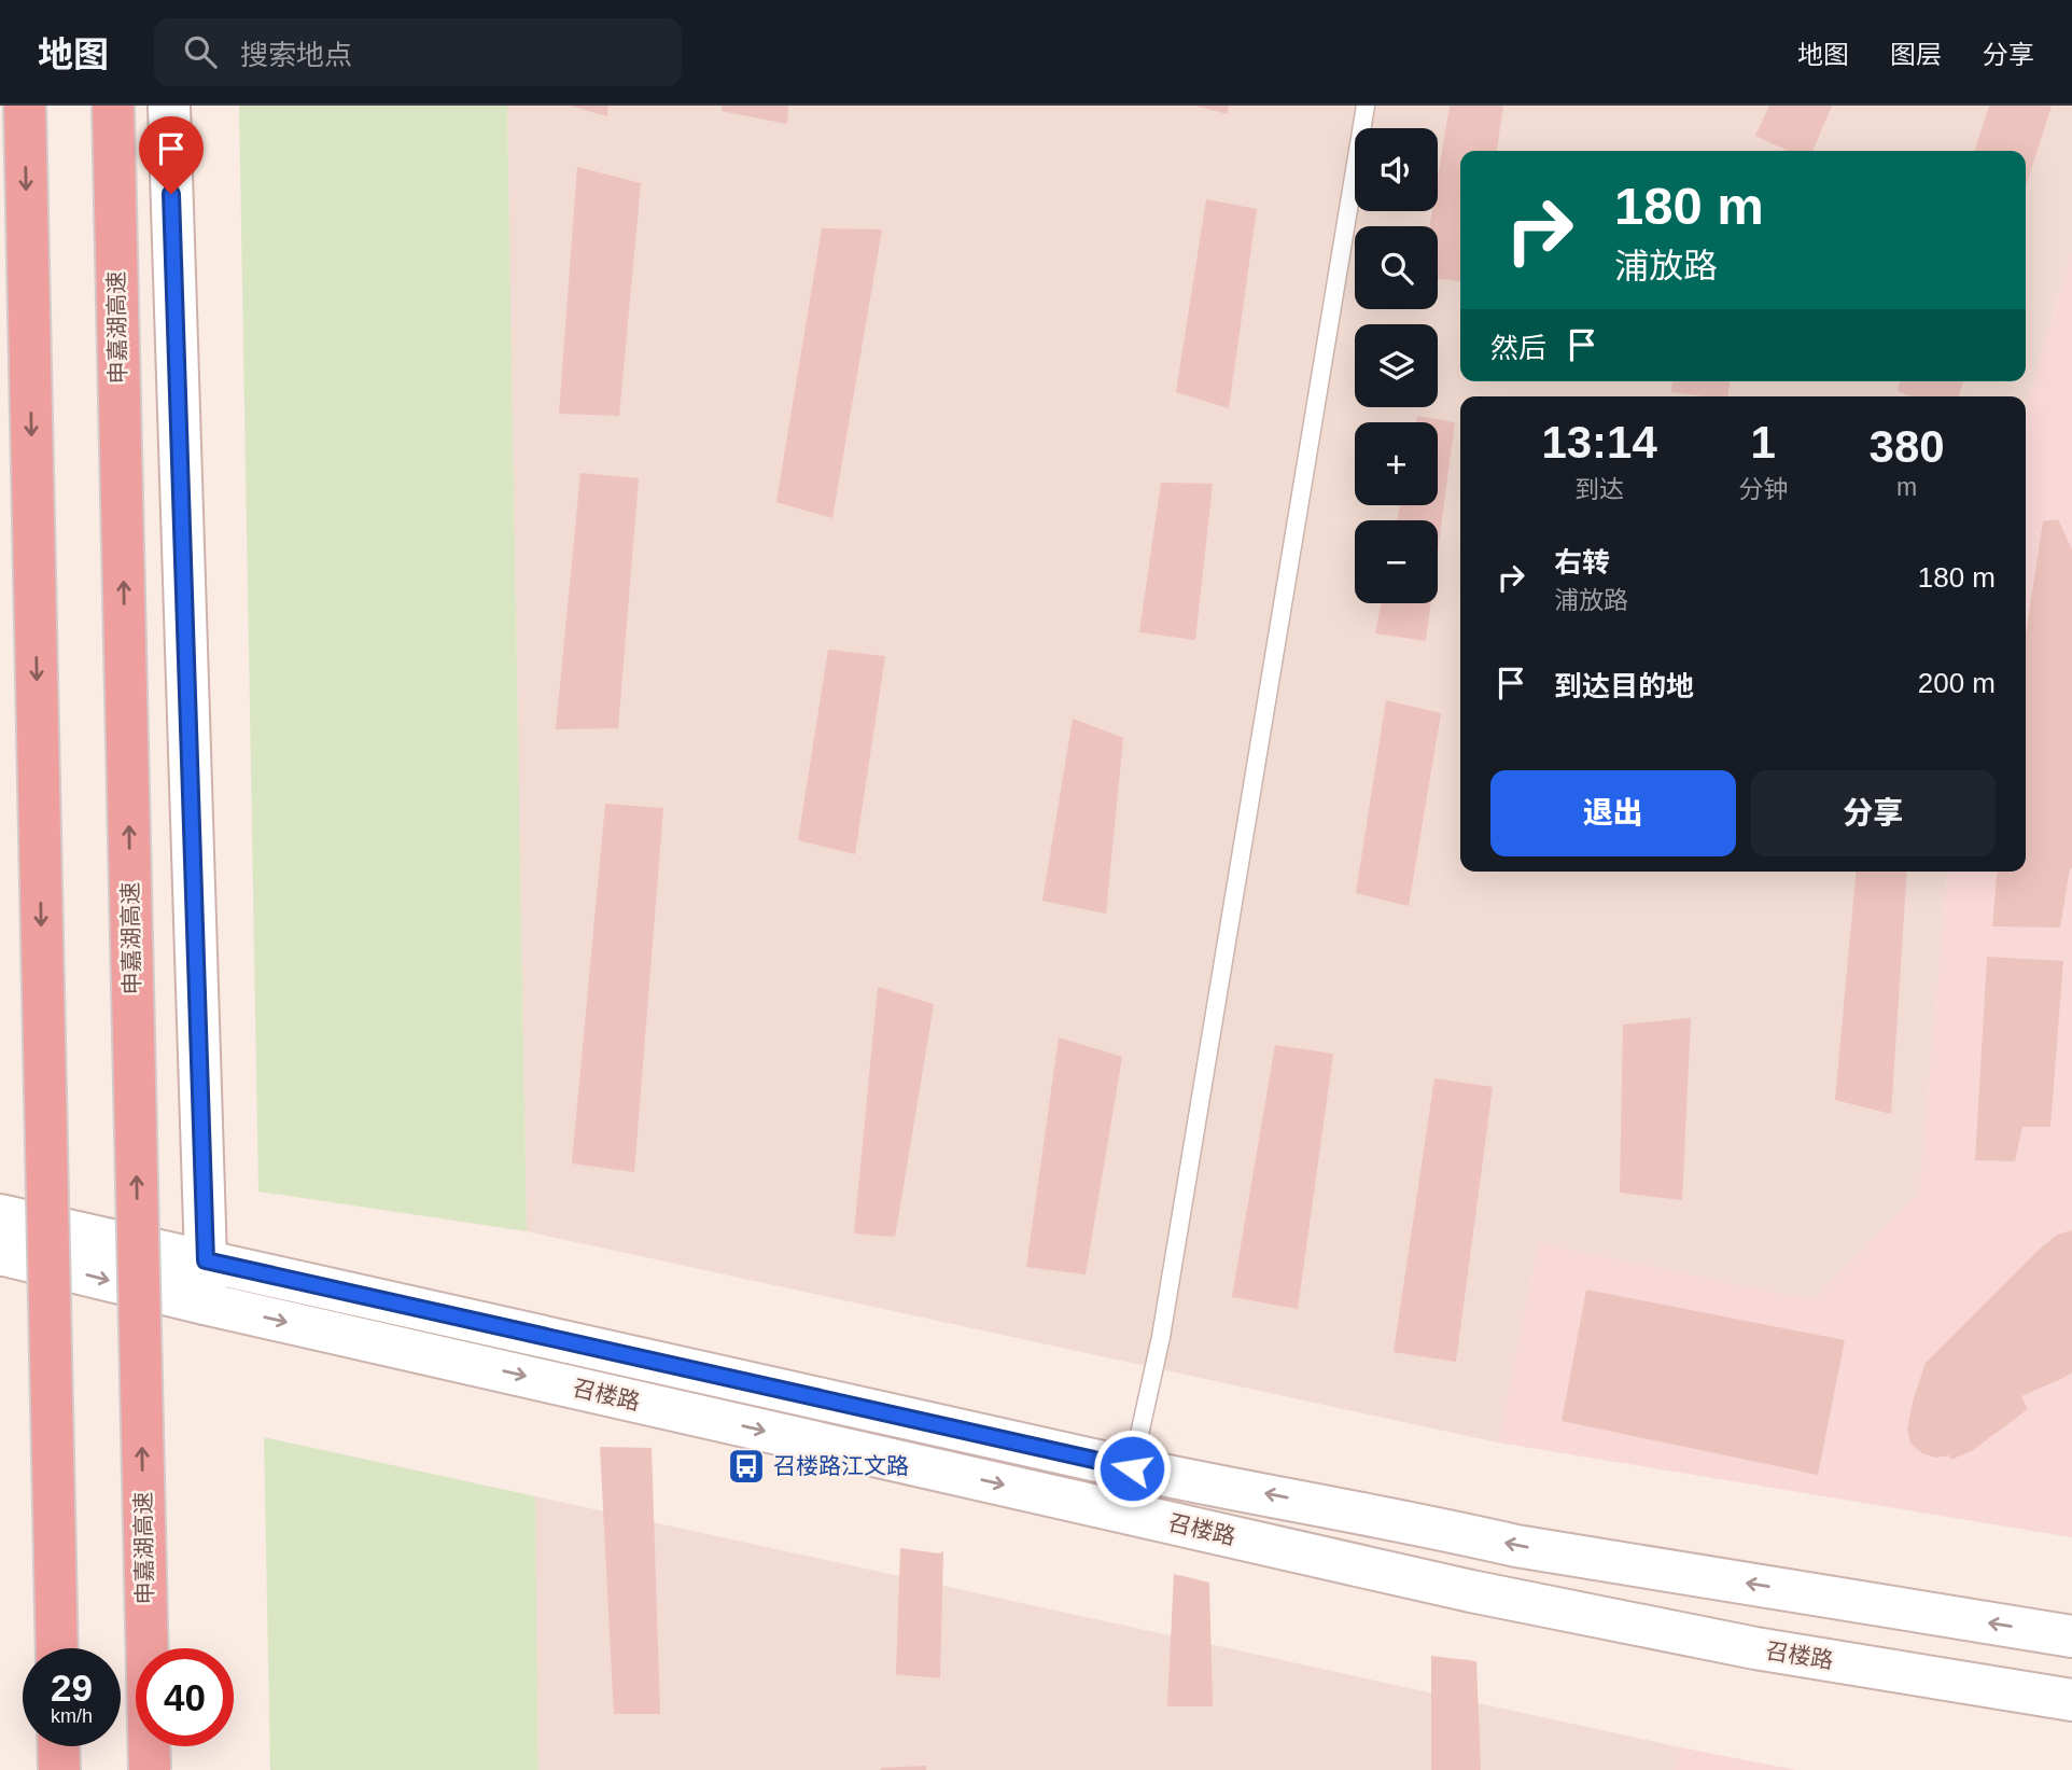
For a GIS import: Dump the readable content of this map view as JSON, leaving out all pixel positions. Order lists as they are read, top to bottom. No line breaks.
{"streets":{"highway":["申嘉湖高速"],"street":["召楼路"]},"places":{"bus stop":["召楼路江文路"]},"page":{"header":"地图","search":"搜索地点","nav":["地图","图层","分享"],"map_buttons":["+","−"],"turn":["180 m","浦放路"],"then":"然后","eta":["13:14","到达","1","分钟","380","m"],"list":[{"name":"右转","note":"浦放路","value":"180 m"},{"name":"到达目的地","value":"200 m"}],"buttons":["退出","分享"],"speed":"29 km/h","limit":"40"}}
